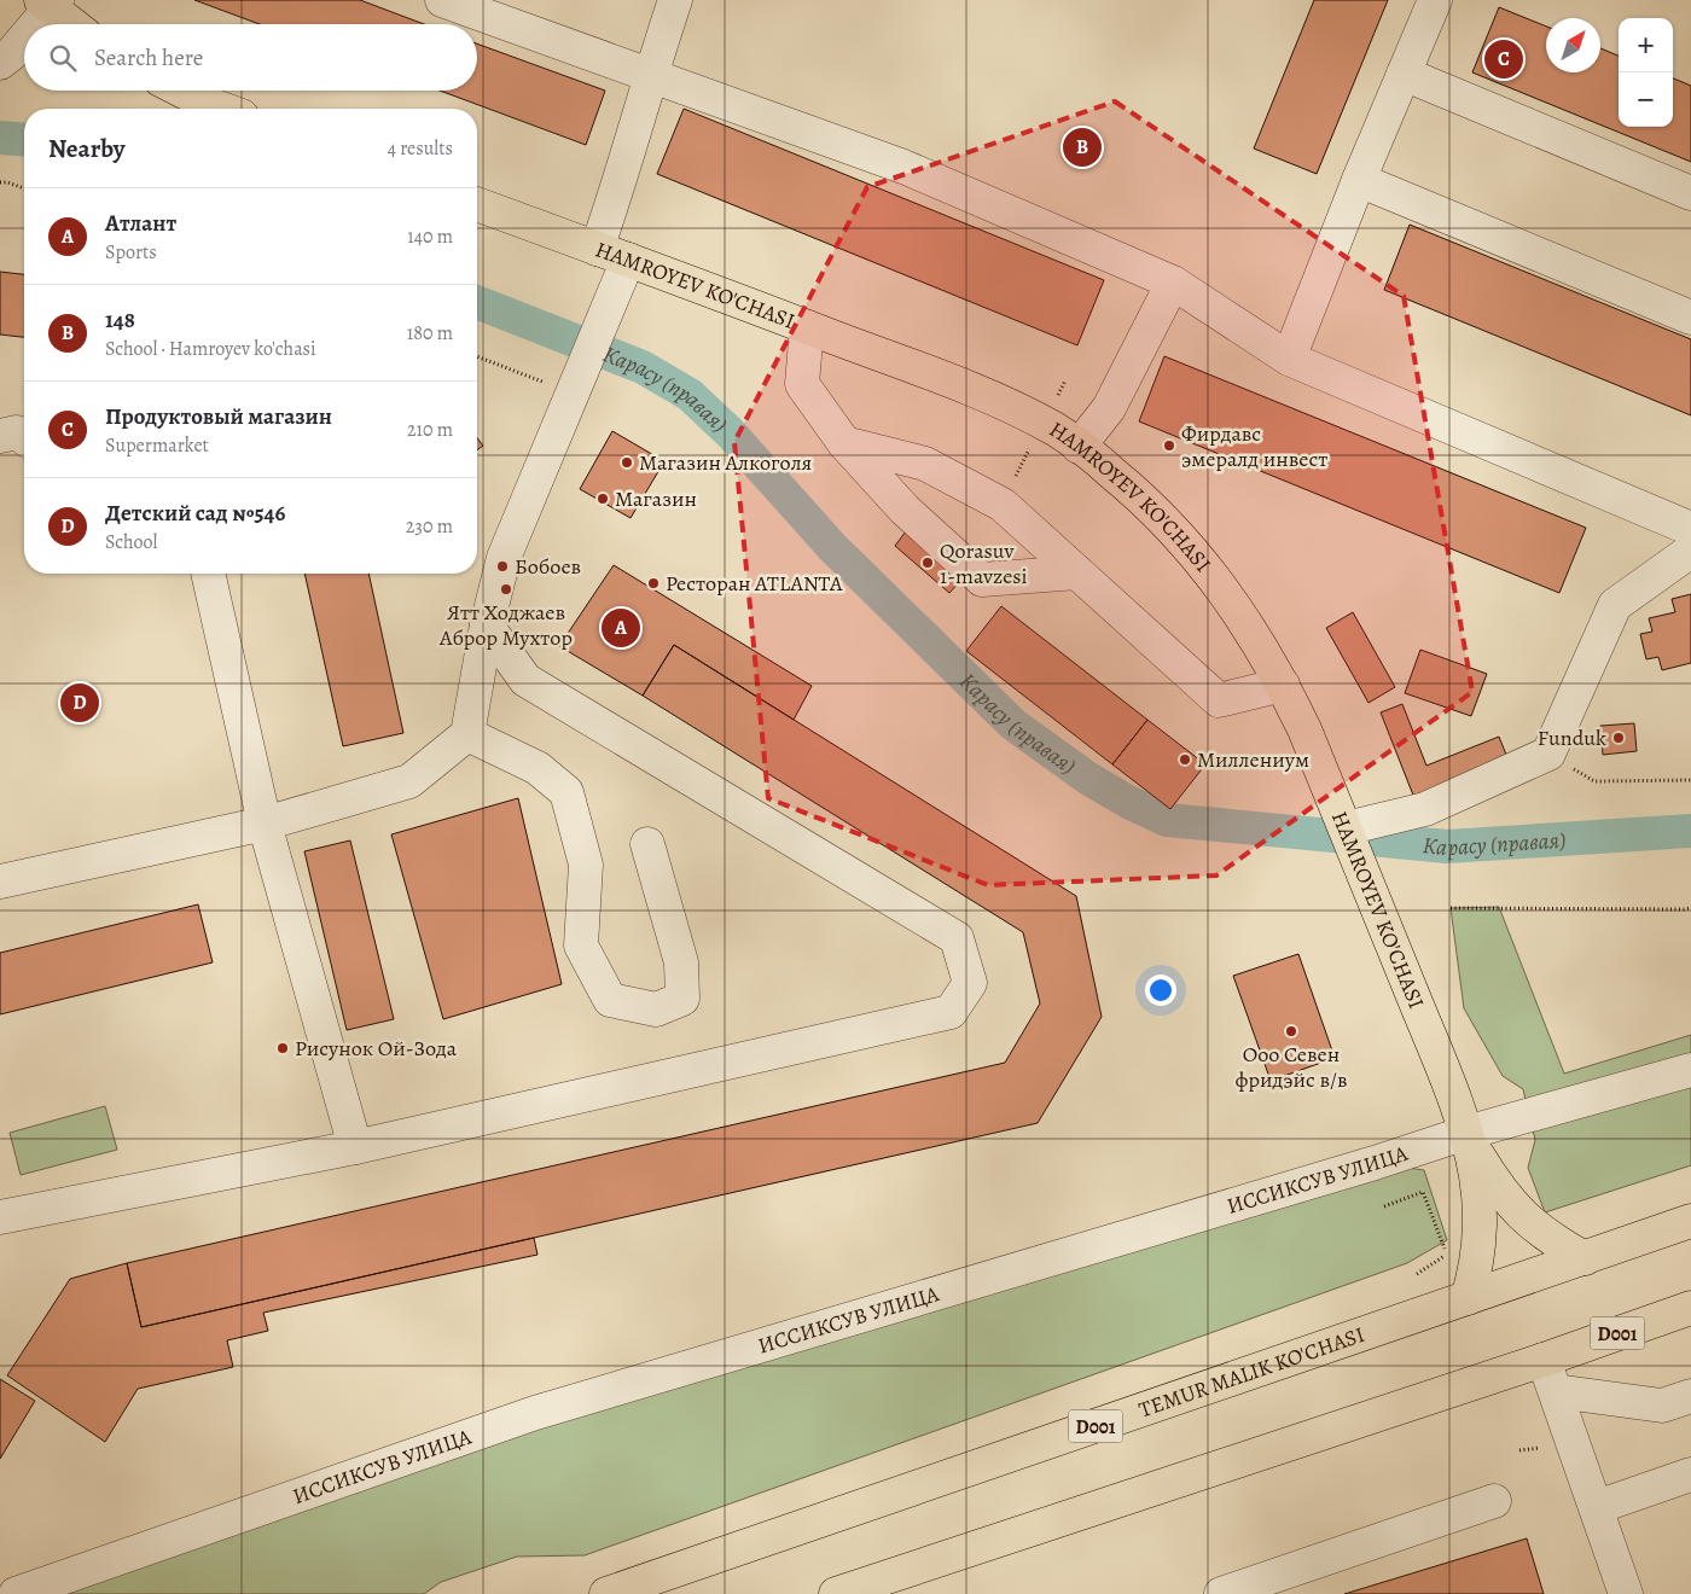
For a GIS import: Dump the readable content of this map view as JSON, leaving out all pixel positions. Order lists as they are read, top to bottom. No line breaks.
{"streets":{"main road":["HAMROYEV KO'CHASI","D001","TEMUR MALIK KO'CHASI"],"street":["ИССИКСУВ УЛИЦА"]},"crossings":[["HAMROYEV KO'CHASI","ИССИКСУВ УЛИЦА"],["HAMROYEV KO'CHASI","TEMUR MALIK KO'CHASI"]],"water":["Карасу (правая)"],"places":["Фирдавс эмералд инвест","Магазин Алкоголя","Магазин","Qorasuv 1-mavzesi","Бобоев","Ресторан ATLANTA","Ятт Ходжаев Аброр Мухтор","Funduk","Миллениум","Ооо Севен фридэйс в/в","Рисунок Ой-Зода"],"north":"top right","page":{"map_buttons":["+","−"],"search":"Search here","pins":["C","B","A","D"],"heading":["Nearby","4 results"],"list":[{"mark":"A","name":"Атлант","note":"Sports","value":"140 m"},{"mark":"B","name":"148","note":"School · Hamroyev ko'chasi","value":"180 m"},{"mark":"C","name":"Продуктовый магазин","note":"Supermarket","value":"210 m"},{"mark":"D","name":"Детский сад №546","note":"School","value":"230 m"}]}}
